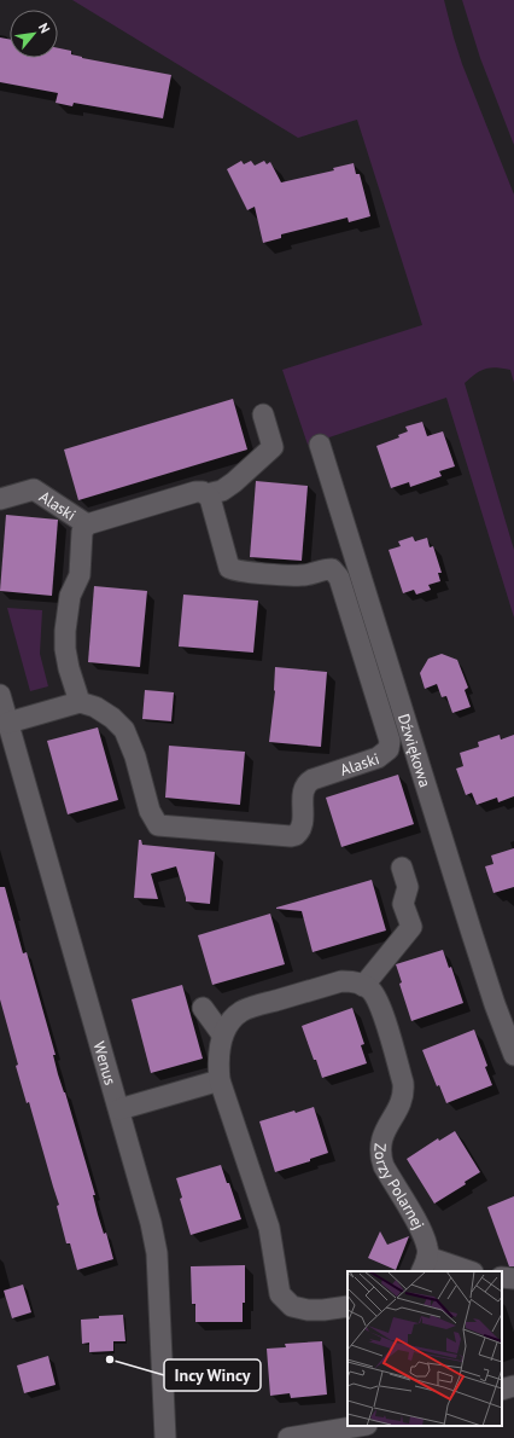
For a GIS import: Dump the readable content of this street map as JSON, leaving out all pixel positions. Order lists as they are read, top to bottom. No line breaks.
{"streets":{"street":["Alaski","Dźwiękowa","Wenus","Zorzy Polarnej"]},"places":["Incy Wincy"],"north":"top right"}
